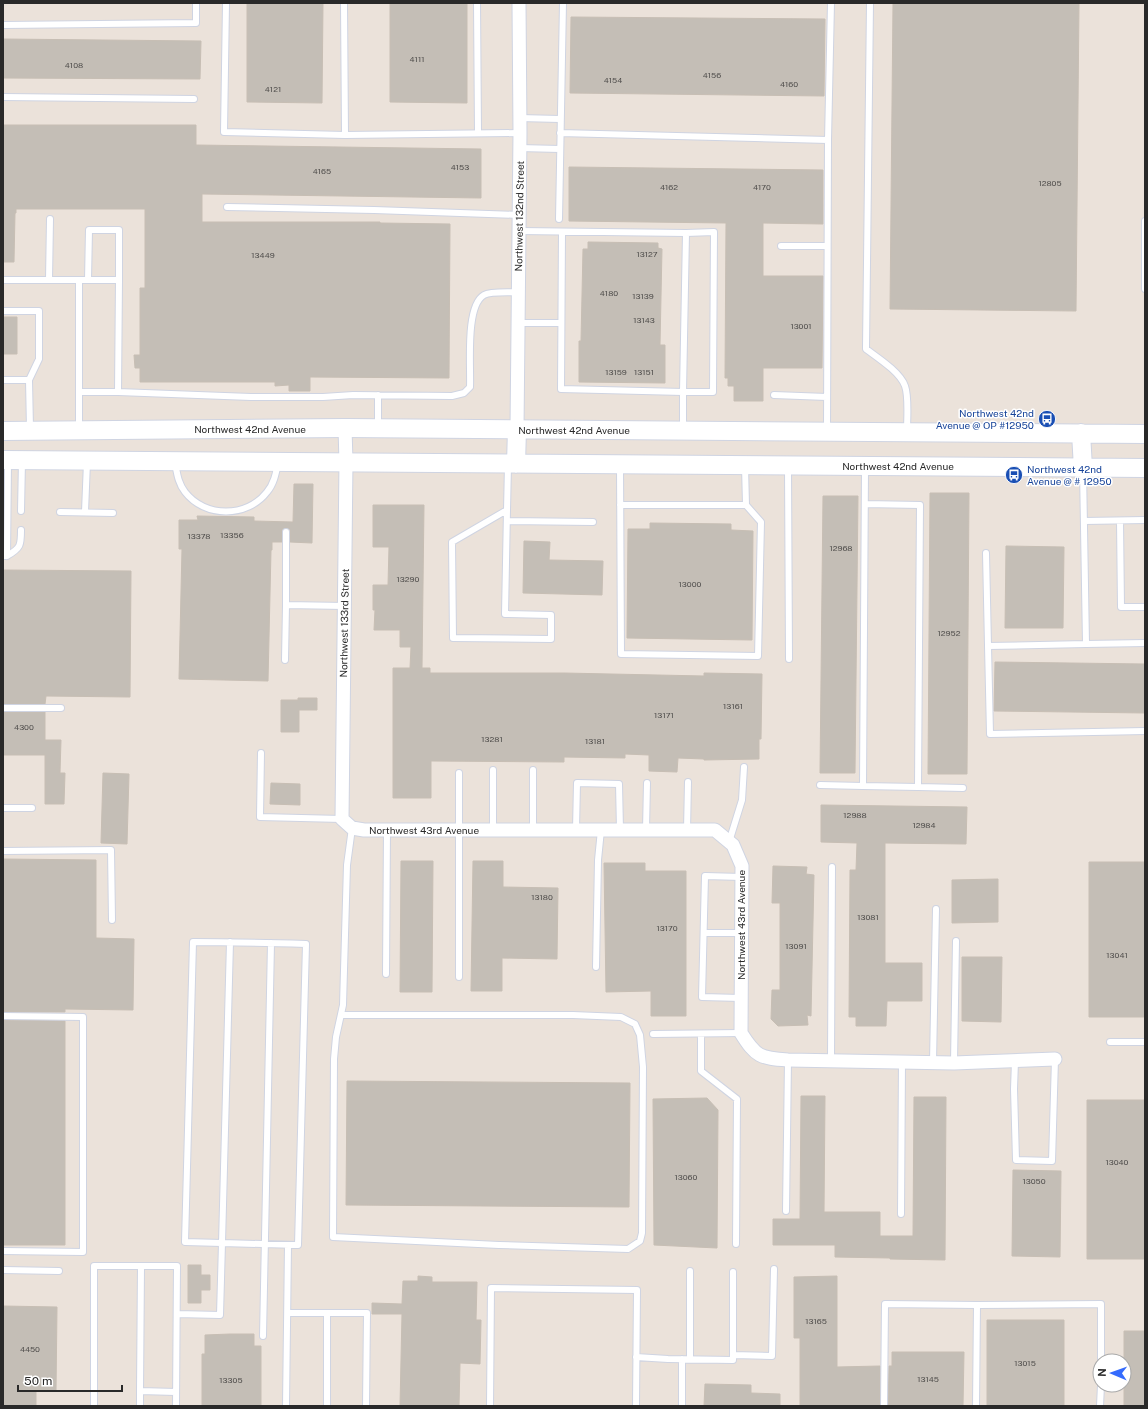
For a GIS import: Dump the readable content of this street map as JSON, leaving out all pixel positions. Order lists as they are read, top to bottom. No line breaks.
{"streets":{"main road":["Northwest 42nd Avenue"],"street":["Northwest 132nd Street","Northwest 133rd Street","Northwest 43rd Avenue"]},"crossings":[["Northwest 132nd Street","Northwest 42nd Avenue"],["Northwest 42nd Avenue","Northwest 133rd Street"]],"places":{"bus stop":["Northwest 42nd Avenue @ OP #12950","Northwest 42nd Avenue @ # 12950"]},"house_numbers":["4111","4108","4156","4154","4160","4121","4153","4165","12805","4162","4170","13127","13449","4180","13139","13143","13001","13159","13151","13356","13378","12968","13290","13000","12952","13161","13171","4300","13281","13181","12988","12984","13180","13081","13170","13091","13041","13040","13060","13050","13165","4450","13015","13145","13305"],"scale_bar":"50 m","north":"left"}
